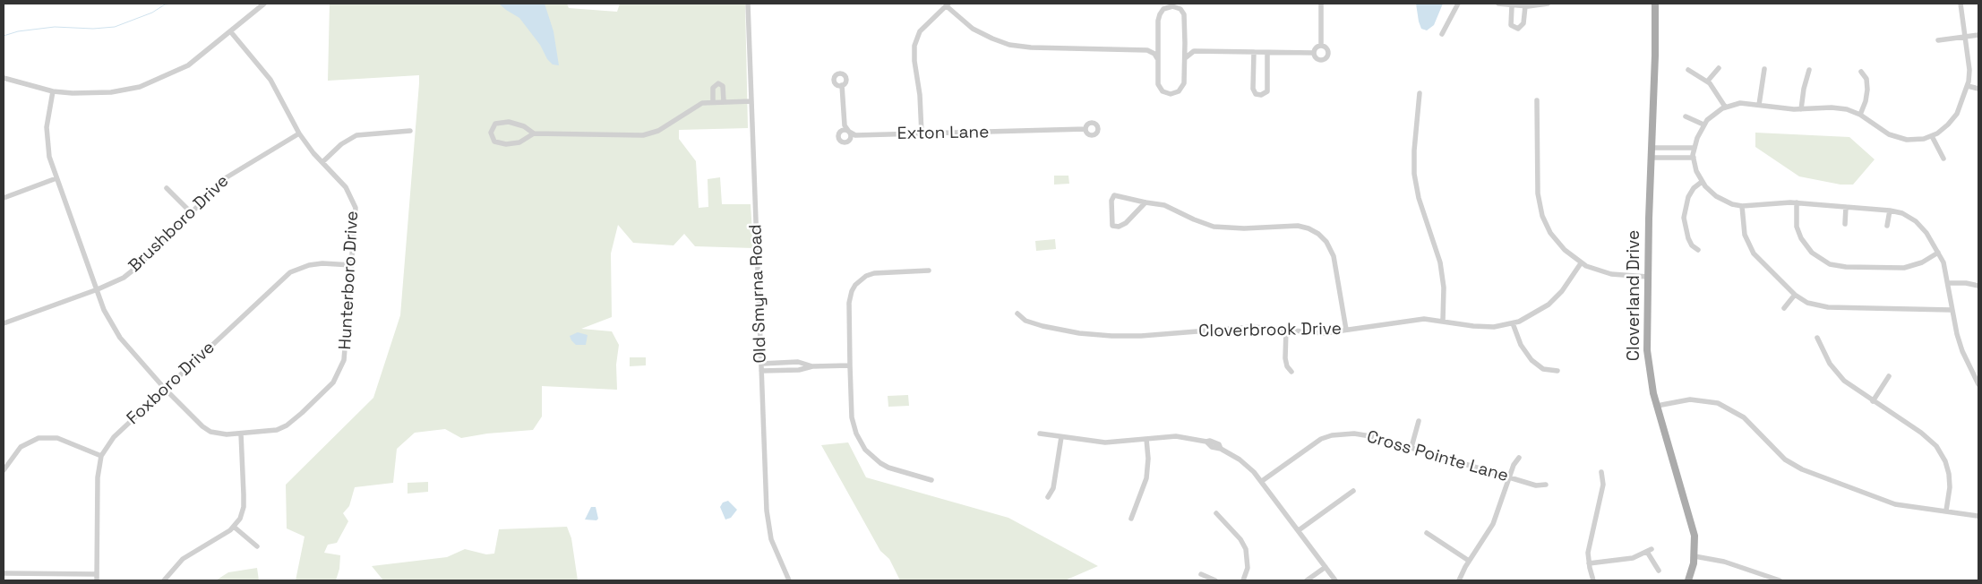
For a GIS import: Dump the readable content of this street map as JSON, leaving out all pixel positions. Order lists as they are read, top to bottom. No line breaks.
{"streets":{"main road":["Cloverland Drive"],"street":["Exton Lane","Brushboro Drive","Hunterboro Drive","Old Smyrna Road","Cloverbrook Drive","Foxboro Drive","Cross Pointe Lane"]},"crossings":[["Brushboro Drive","Hunterboro Drive"],["Hunterboro Drive","Foxboro Drive"]]}
